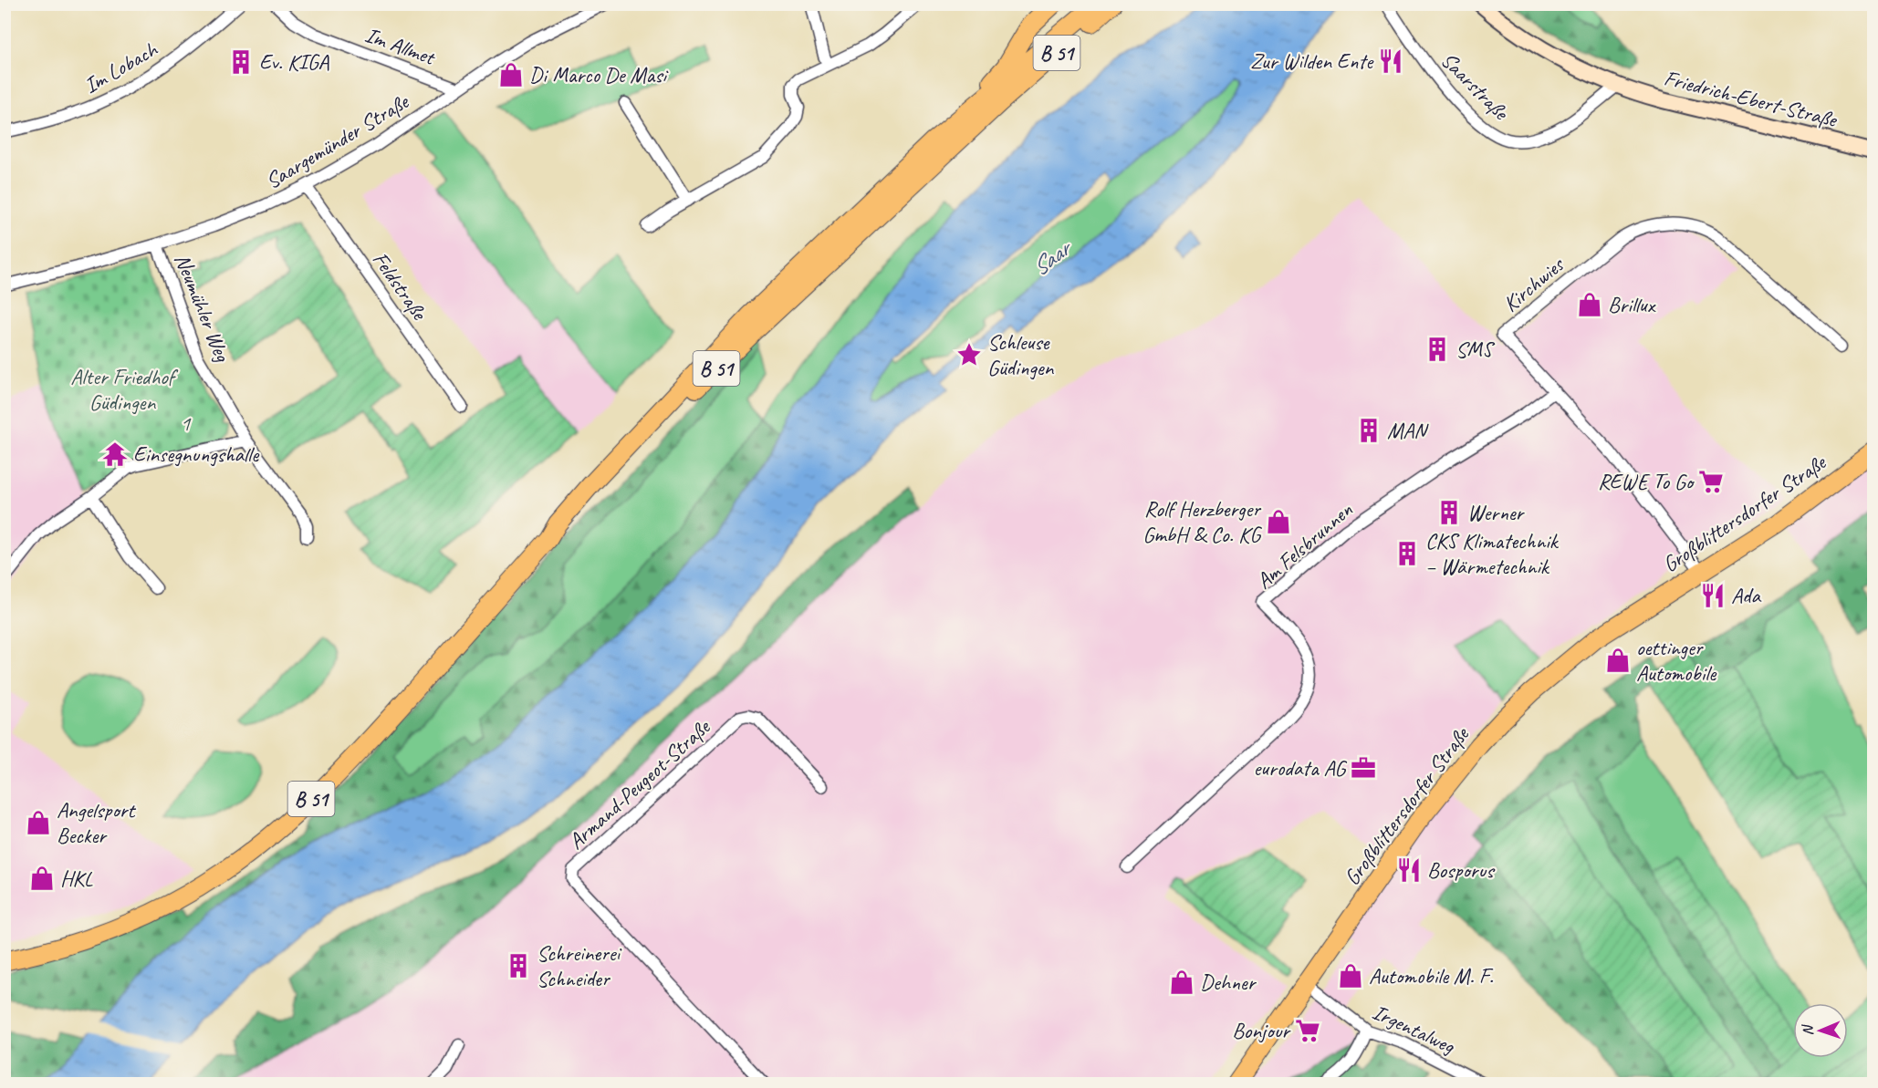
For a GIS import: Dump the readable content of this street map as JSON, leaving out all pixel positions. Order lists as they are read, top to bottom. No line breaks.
{"streets":{"main road":["B 51","Friedrich-Ebert-Straße","Großblittersdorfer Straße"],"street":["Im Allmet","Im Lobach","Saarstraße","Saargemünder Straße","Kirchwies","Feldstraße","Neumühler Weg","Am Felsbrunnen","Armand-Peugeot-Straße","Irgentalweg"]},"crossings":[["Im Allmet","Saargemünder Straße"],["Saarstraße","Friedrich-Ebert-Straße"],["Saargemünder Straße","Feldstraße"],["Saargemünder Straße","Neumühler Weg"],["Kirchwies","Großblittersdorfer Straße"],["Kirchwies","Am Felsbrunnen"],["Großblittersdorfer Straße","Irgentalweg"]],"water":["Saar"],"parks":["Alter Friedhof Güdingen","1"],"places":{"restaurant":["Zur Wilden Ente","Ada","Bosporus"],"building":["Ev. KIGA","SMS","MAN","Werner","CKS Klimatechnik – Wärmetechnik","Schreinerei Schneider"],"shop":["Di Marco De Masi","Brillux","Rolf Herzberger GmbH & Co. KG","oettinger Automobile","Angelsport Becker","HKL","Automobile M. F.","Dehner"],"place":["Schleuse Güdingen"],"temple":["Einsegnungshalle"],"supermarket":["REWE To Go","Bonjour"],"office":["eurodata AG"]},"north":"left"}
